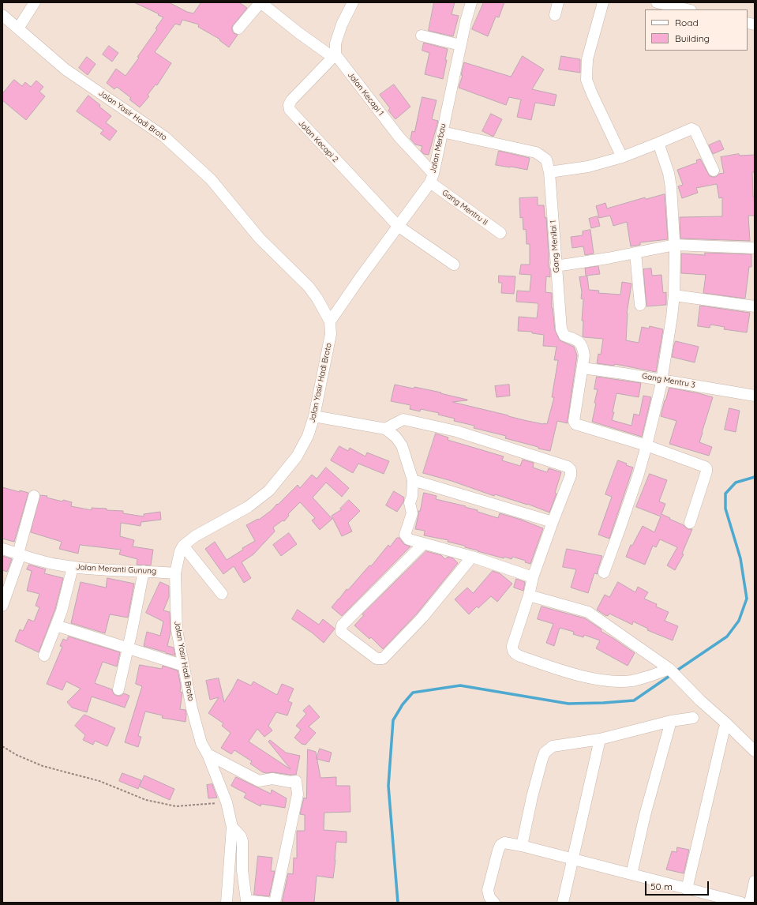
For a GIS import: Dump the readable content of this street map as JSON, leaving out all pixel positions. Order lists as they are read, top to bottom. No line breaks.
{"streets":{"street":["Jalan Kecapi 1","Jalan Yasir Hadi Broto","Jalan Kecapi 2","Jalan Merbau","Gang Mentru II","Gang Menilai 1","Gang Mentru 3","Jalan Meranti Gunung"]},"crossings":[["Jalan Kecapi 1","Jalan Kecapi 2"],["Jalan Kecapi 1","Jalan Merbau"],["Jalan Kecapi 1","Gang Mentru II"],["Jalan Yasir Hadi Broto","Jalan Merbau"],["Jalan Yasir Hadi Broto","Jalan Meranti Gunung"],["Jalan Kecapi 2","Jalan Merbau"],["Jalan Merbau","Gang Mentru II"],["Jalan Merbau","Gang Menilai 1"],["Gang Menilai 1","Gang Mentru 3"]],"legend":["Road","Building"],"scale_bar":"50 m"}
